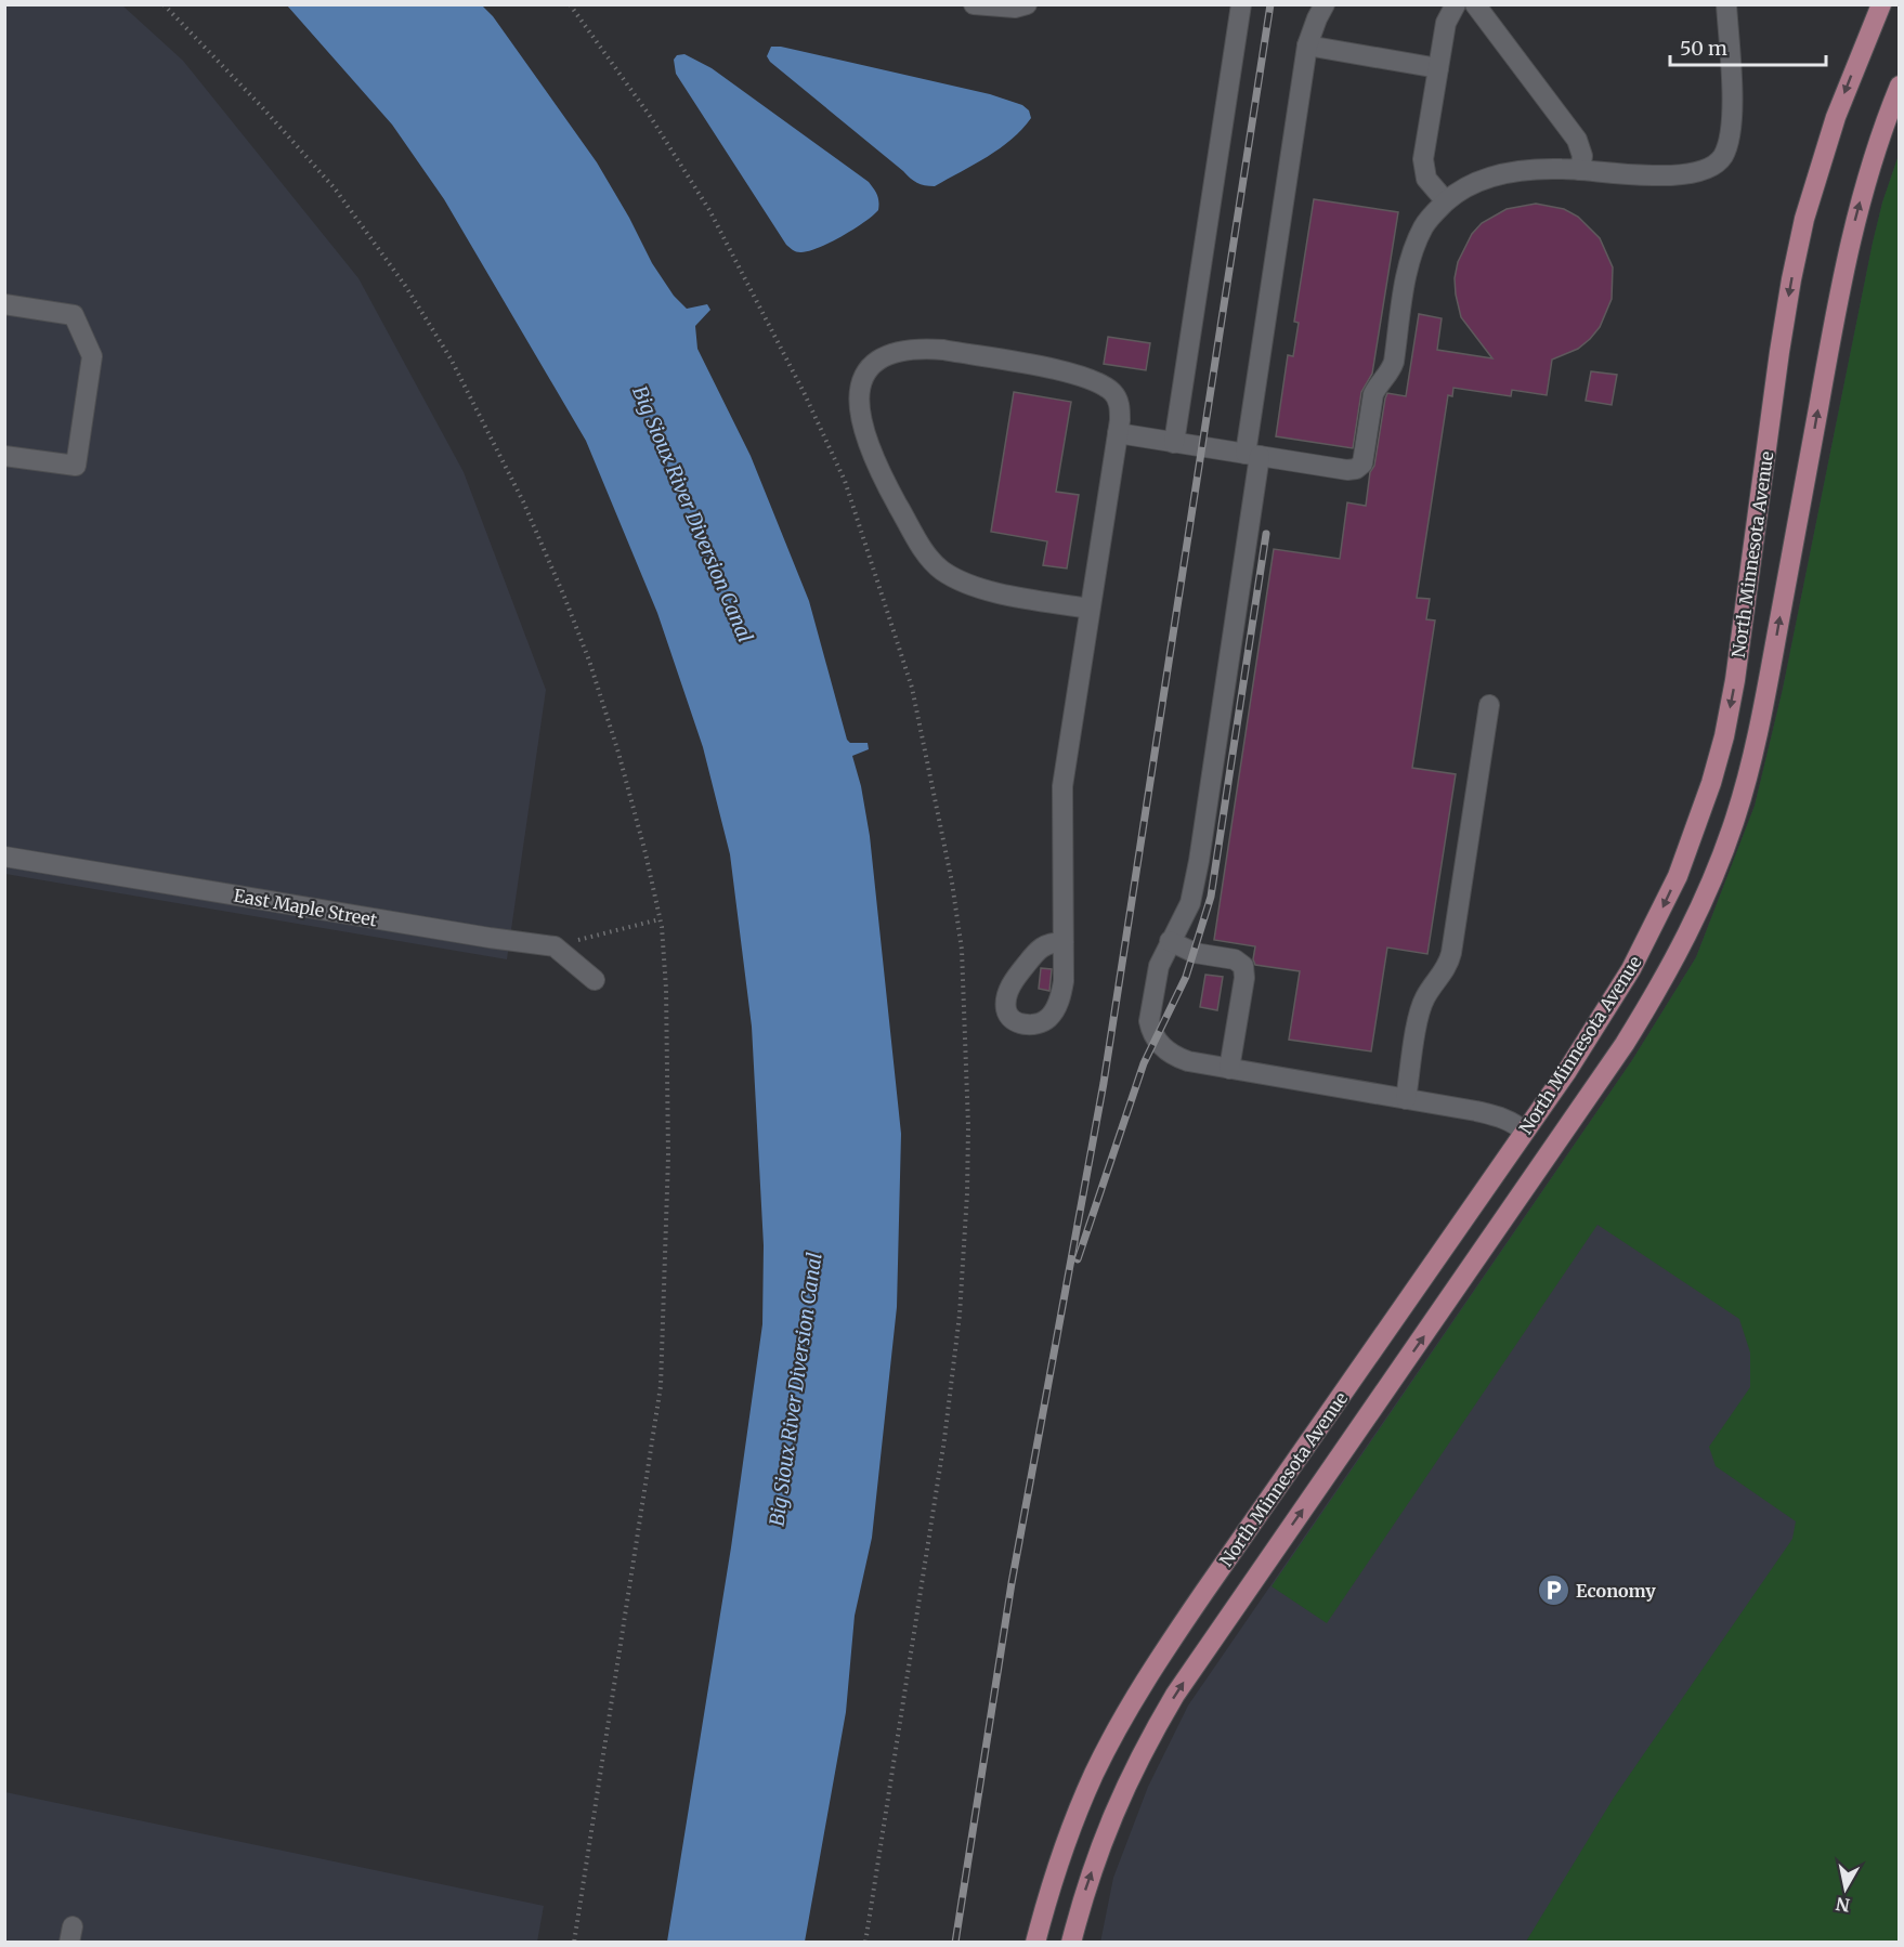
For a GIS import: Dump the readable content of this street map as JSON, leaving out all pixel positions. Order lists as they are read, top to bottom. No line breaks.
{"streets":{"main road":["North Minnesota Avenue"],"street":["East Maple Street"]},"water":["Big Sioux River Diversion Canal"],"places":{"parking":["Economy"]},"scale_bar":"50 m","north":"bottom"}
